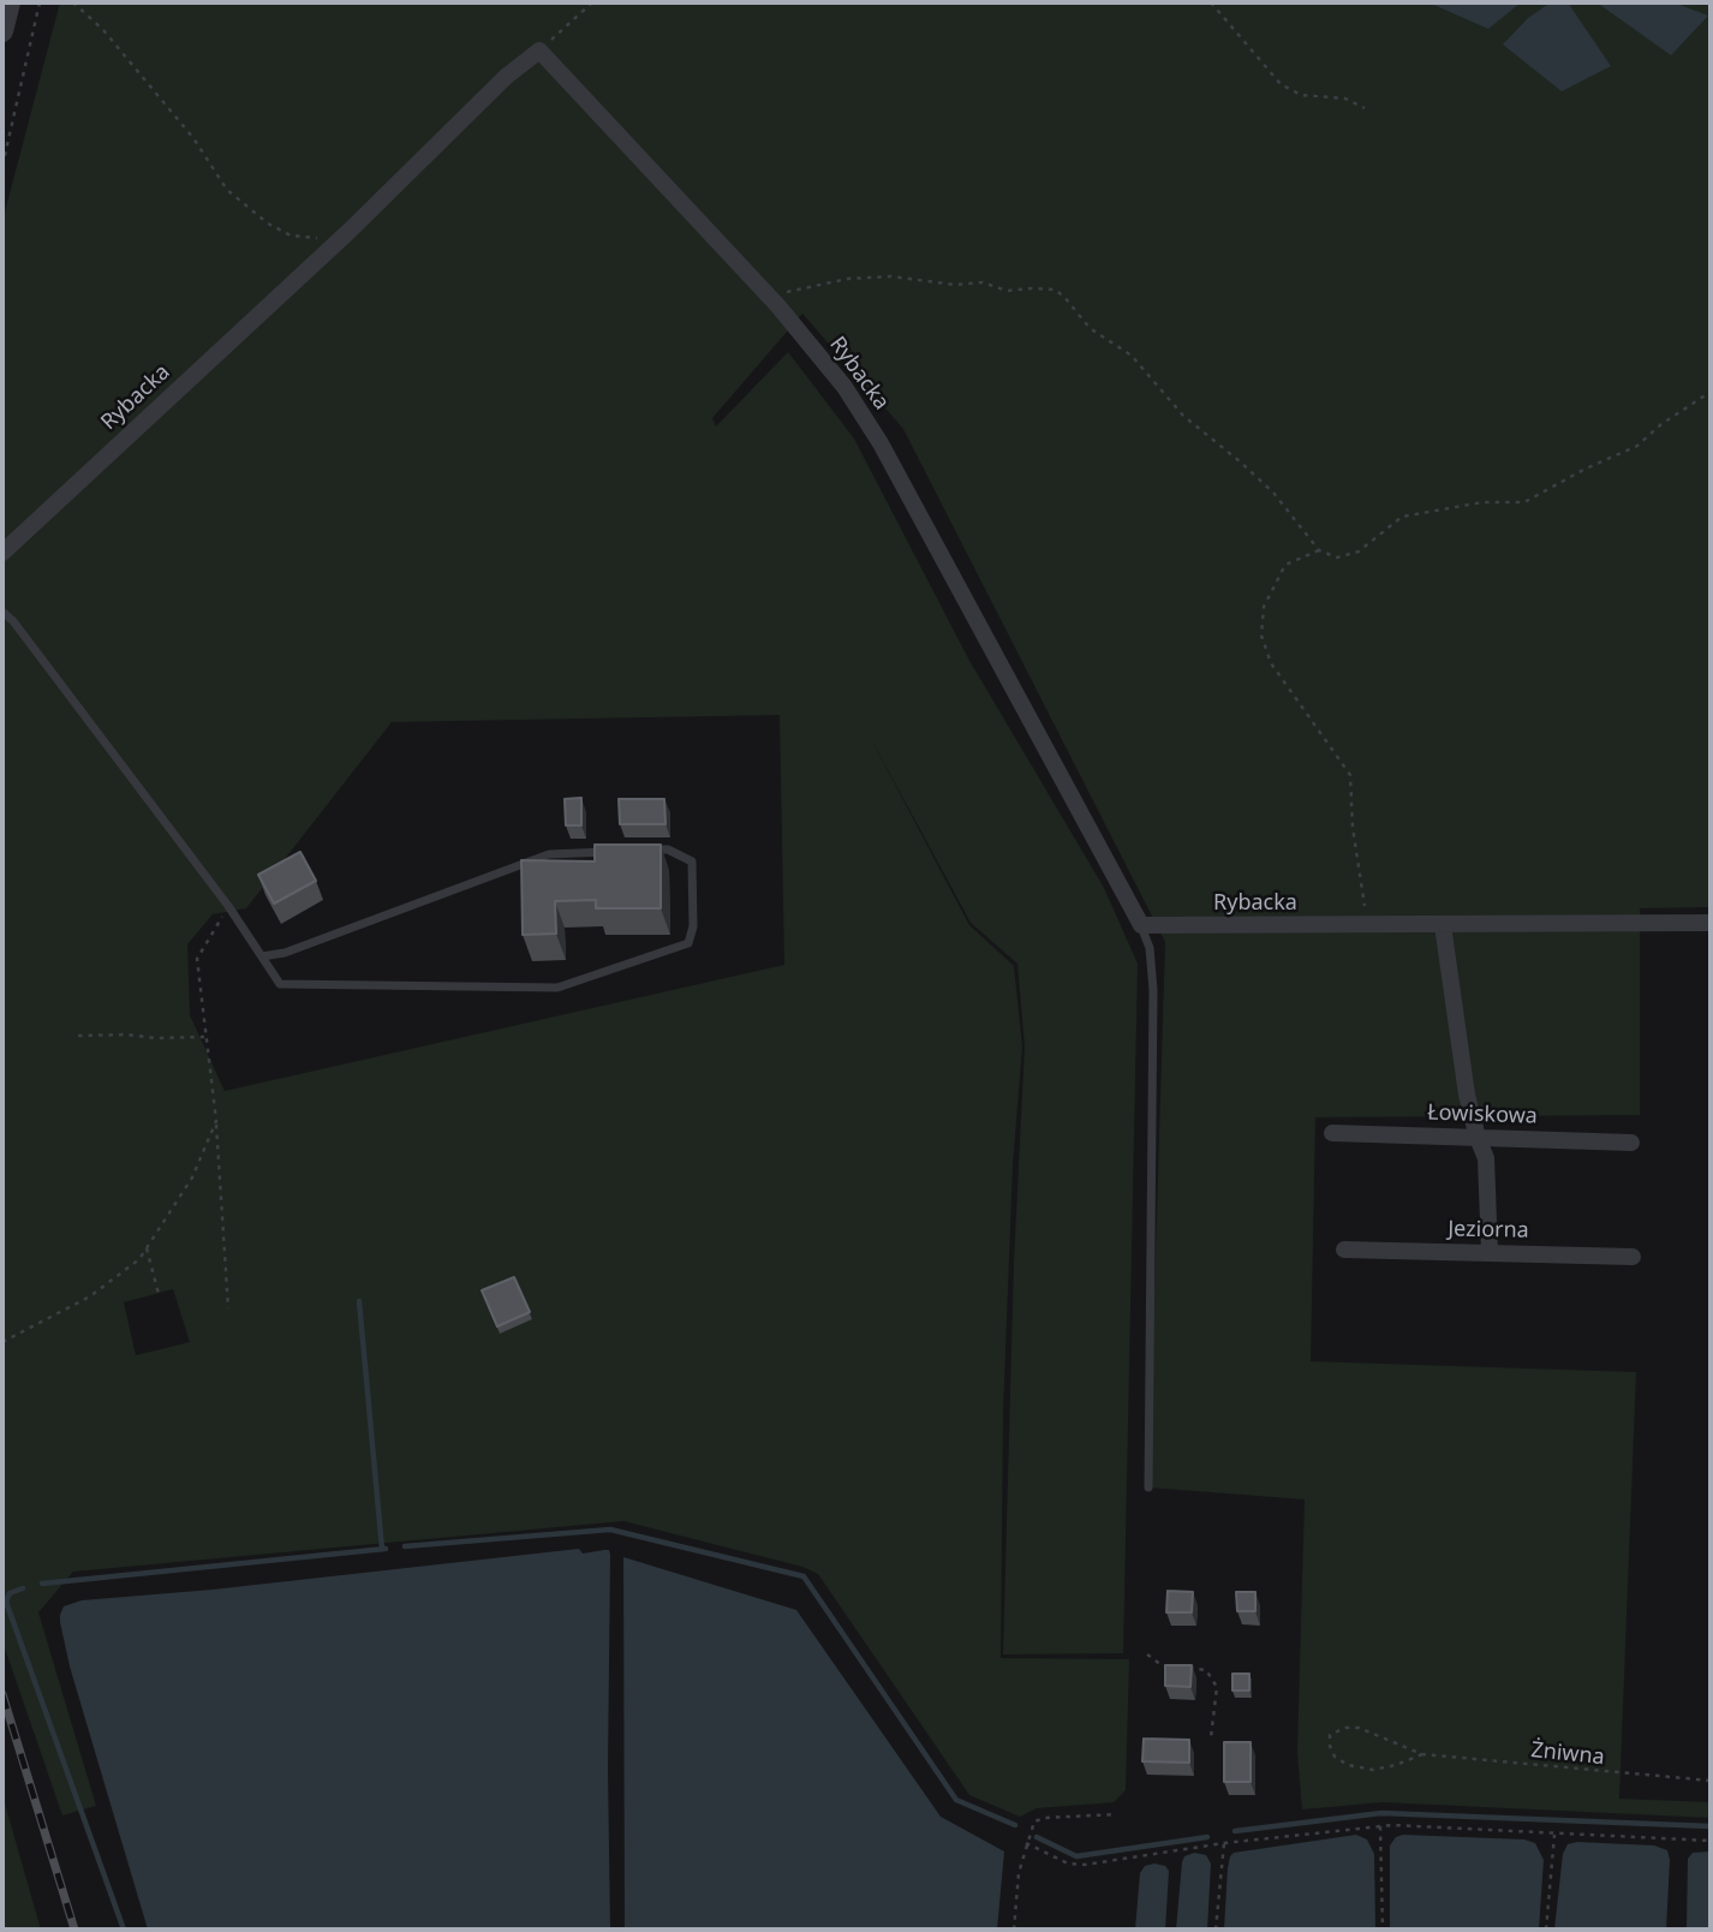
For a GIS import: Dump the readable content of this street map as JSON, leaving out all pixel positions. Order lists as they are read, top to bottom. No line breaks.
{"streets":{"street":["Rybacka","Łowiskowa","Jeziorna"],"path":["Żniwna"]}}
